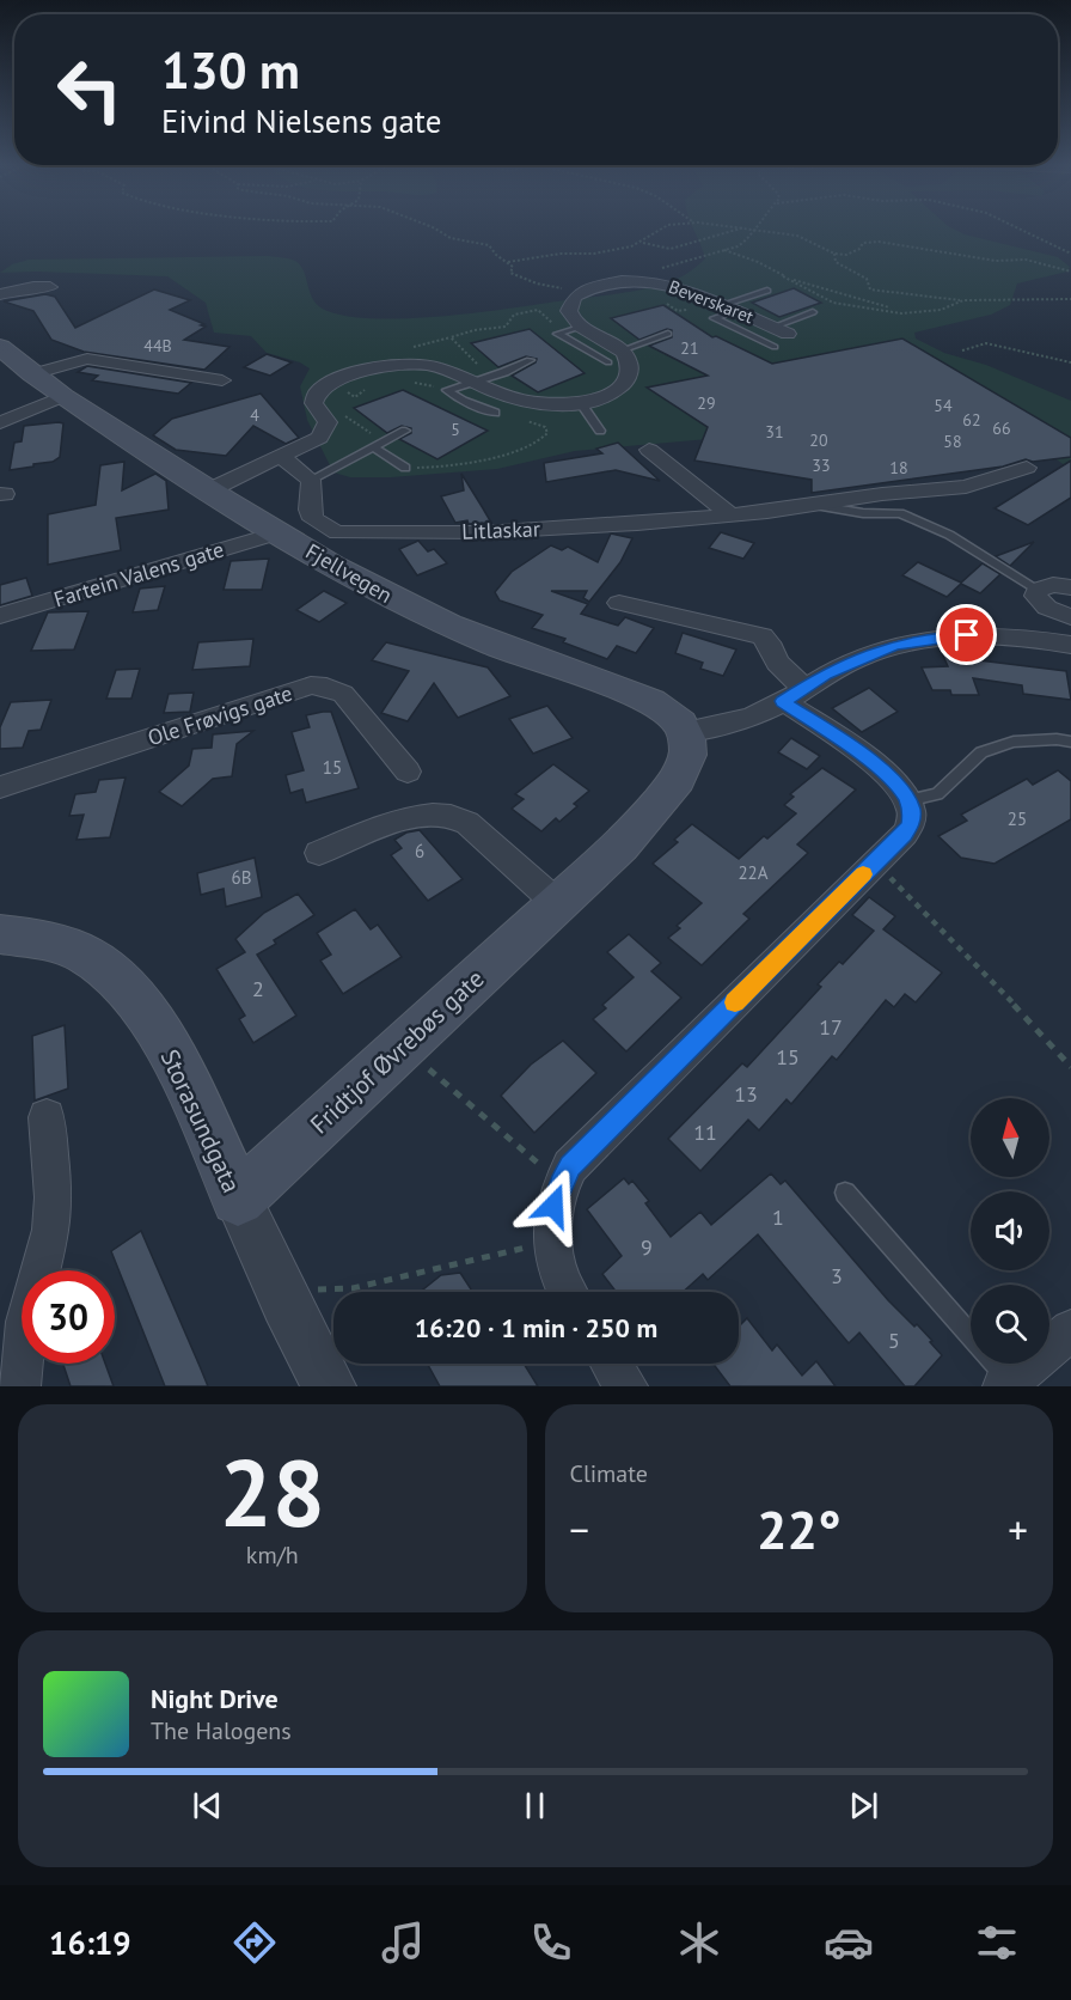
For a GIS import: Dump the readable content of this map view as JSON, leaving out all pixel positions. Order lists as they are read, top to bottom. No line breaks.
{"streets":{"main road":["Fjellvegen","Fridtjof Øvrebøs gate","Storasundgata"],"street":["Beverskaret","Litlaskar","Fartein Valens gate","Ole Frøvigs gate"]},"crossings":[["Fjellvegen","Fartein Valens gate"],["Fjellvegen","Fridtjof Øvrebøs gate"],["Fridtjof Øvrebøs gate","Storasundgata"]],"house_numbers":["44B","21","29","54","4","62","66","5","31","20","58","33","18","15","25","6","22A","6B","2","17","15","13","11","1","9","3","5"],"north":"top","page":{"turn":["130 m","Eivind Nielsens gate"],"limit":"30","trip":"16:20 · 1 min · 250 m","tile":[["28","km/h"],"Climate"],"heat":["−","22°","+"],"song":["Night Drive","The Halogens"],"tabs":"16:19"}}
